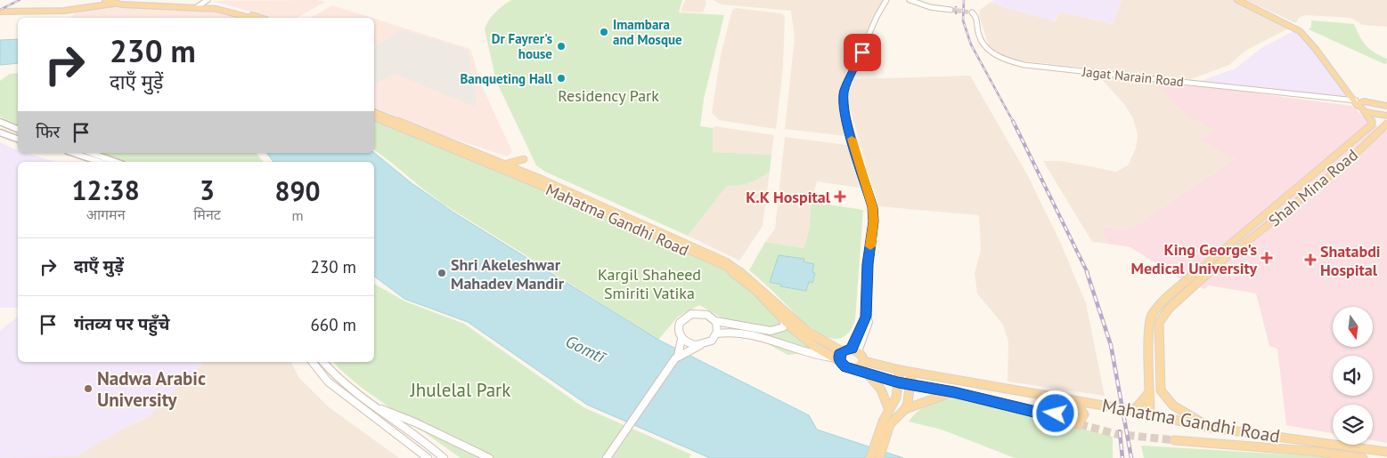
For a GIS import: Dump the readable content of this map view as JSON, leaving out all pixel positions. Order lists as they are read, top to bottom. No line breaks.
{"streets":{"main road":["Shah Mina Road","Mahatma Gandhi Road"],"street":["Jagat Narain Road"]},"crossings":[["Shah Mina Road","Mahatma Gandhi Road"]],"water":["Gomtī"],"parks":["Residency Park","Kargil Shaheed Smiriti Vatika","Jhulelal Park"],"places":{"other":["Imambara and Mosque","Dr Fayrer's house","Banqueting Hall","Shri Akeleshwar Mahadev Mandir","Nadwa Arabic University"],"health":["K.K Hospital","King George's Medical University","Shatabdi Hospital"]},"north":"bottom","page":{"turn":["230 m","दाएँ मुड़ें"],"then":"फिर","eta":["12:38","आगमन","3","मिनट","890","m"],"list":[{"name":"दाएँ मुड़ें","value":"230 m"},{"name":"गंतव्य पर पहुँचे","value":"660 m"}]}}
